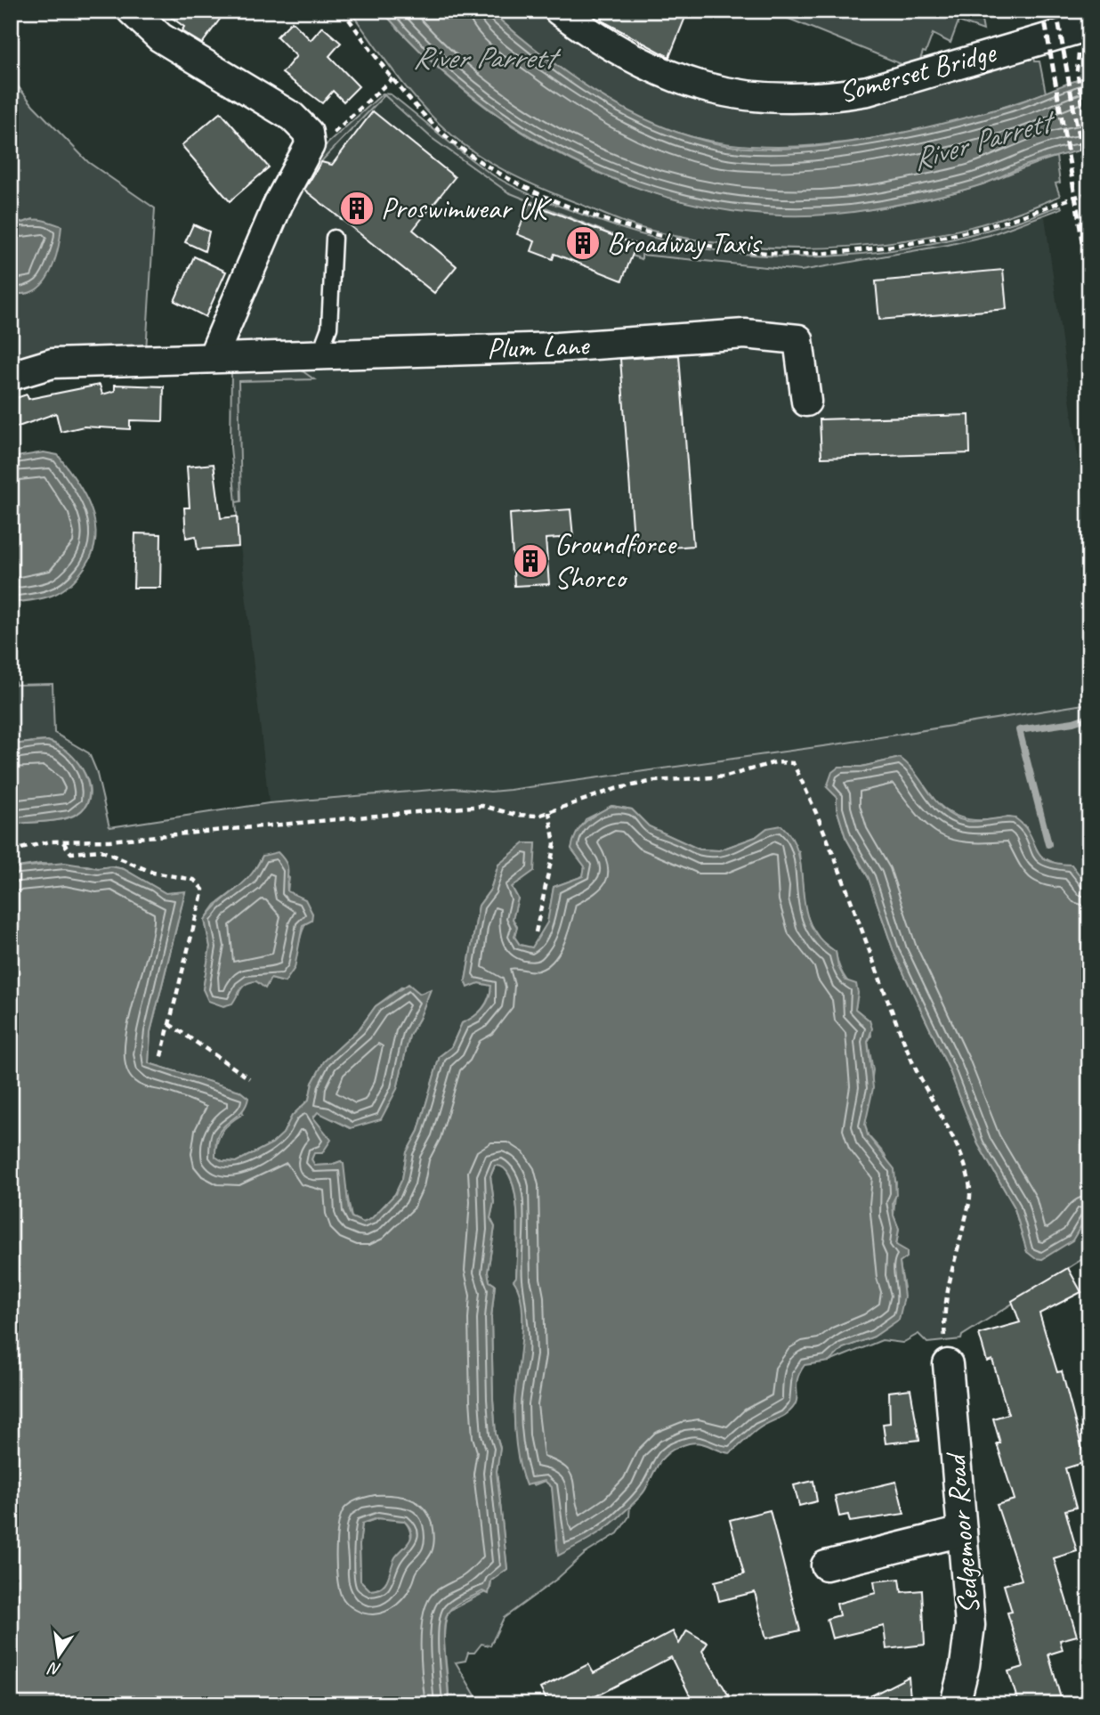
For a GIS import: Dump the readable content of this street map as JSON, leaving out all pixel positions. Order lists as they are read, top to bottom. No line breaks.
{"streets":{"street":["Somerset Bridge","Plum Lane","Sedgemoor Road"]},"water":["River Parrett"],"places":{"building":["Proswimwear UK","Broadway Taxis","Groundforce Shorco"]},"north":"bottom"}
